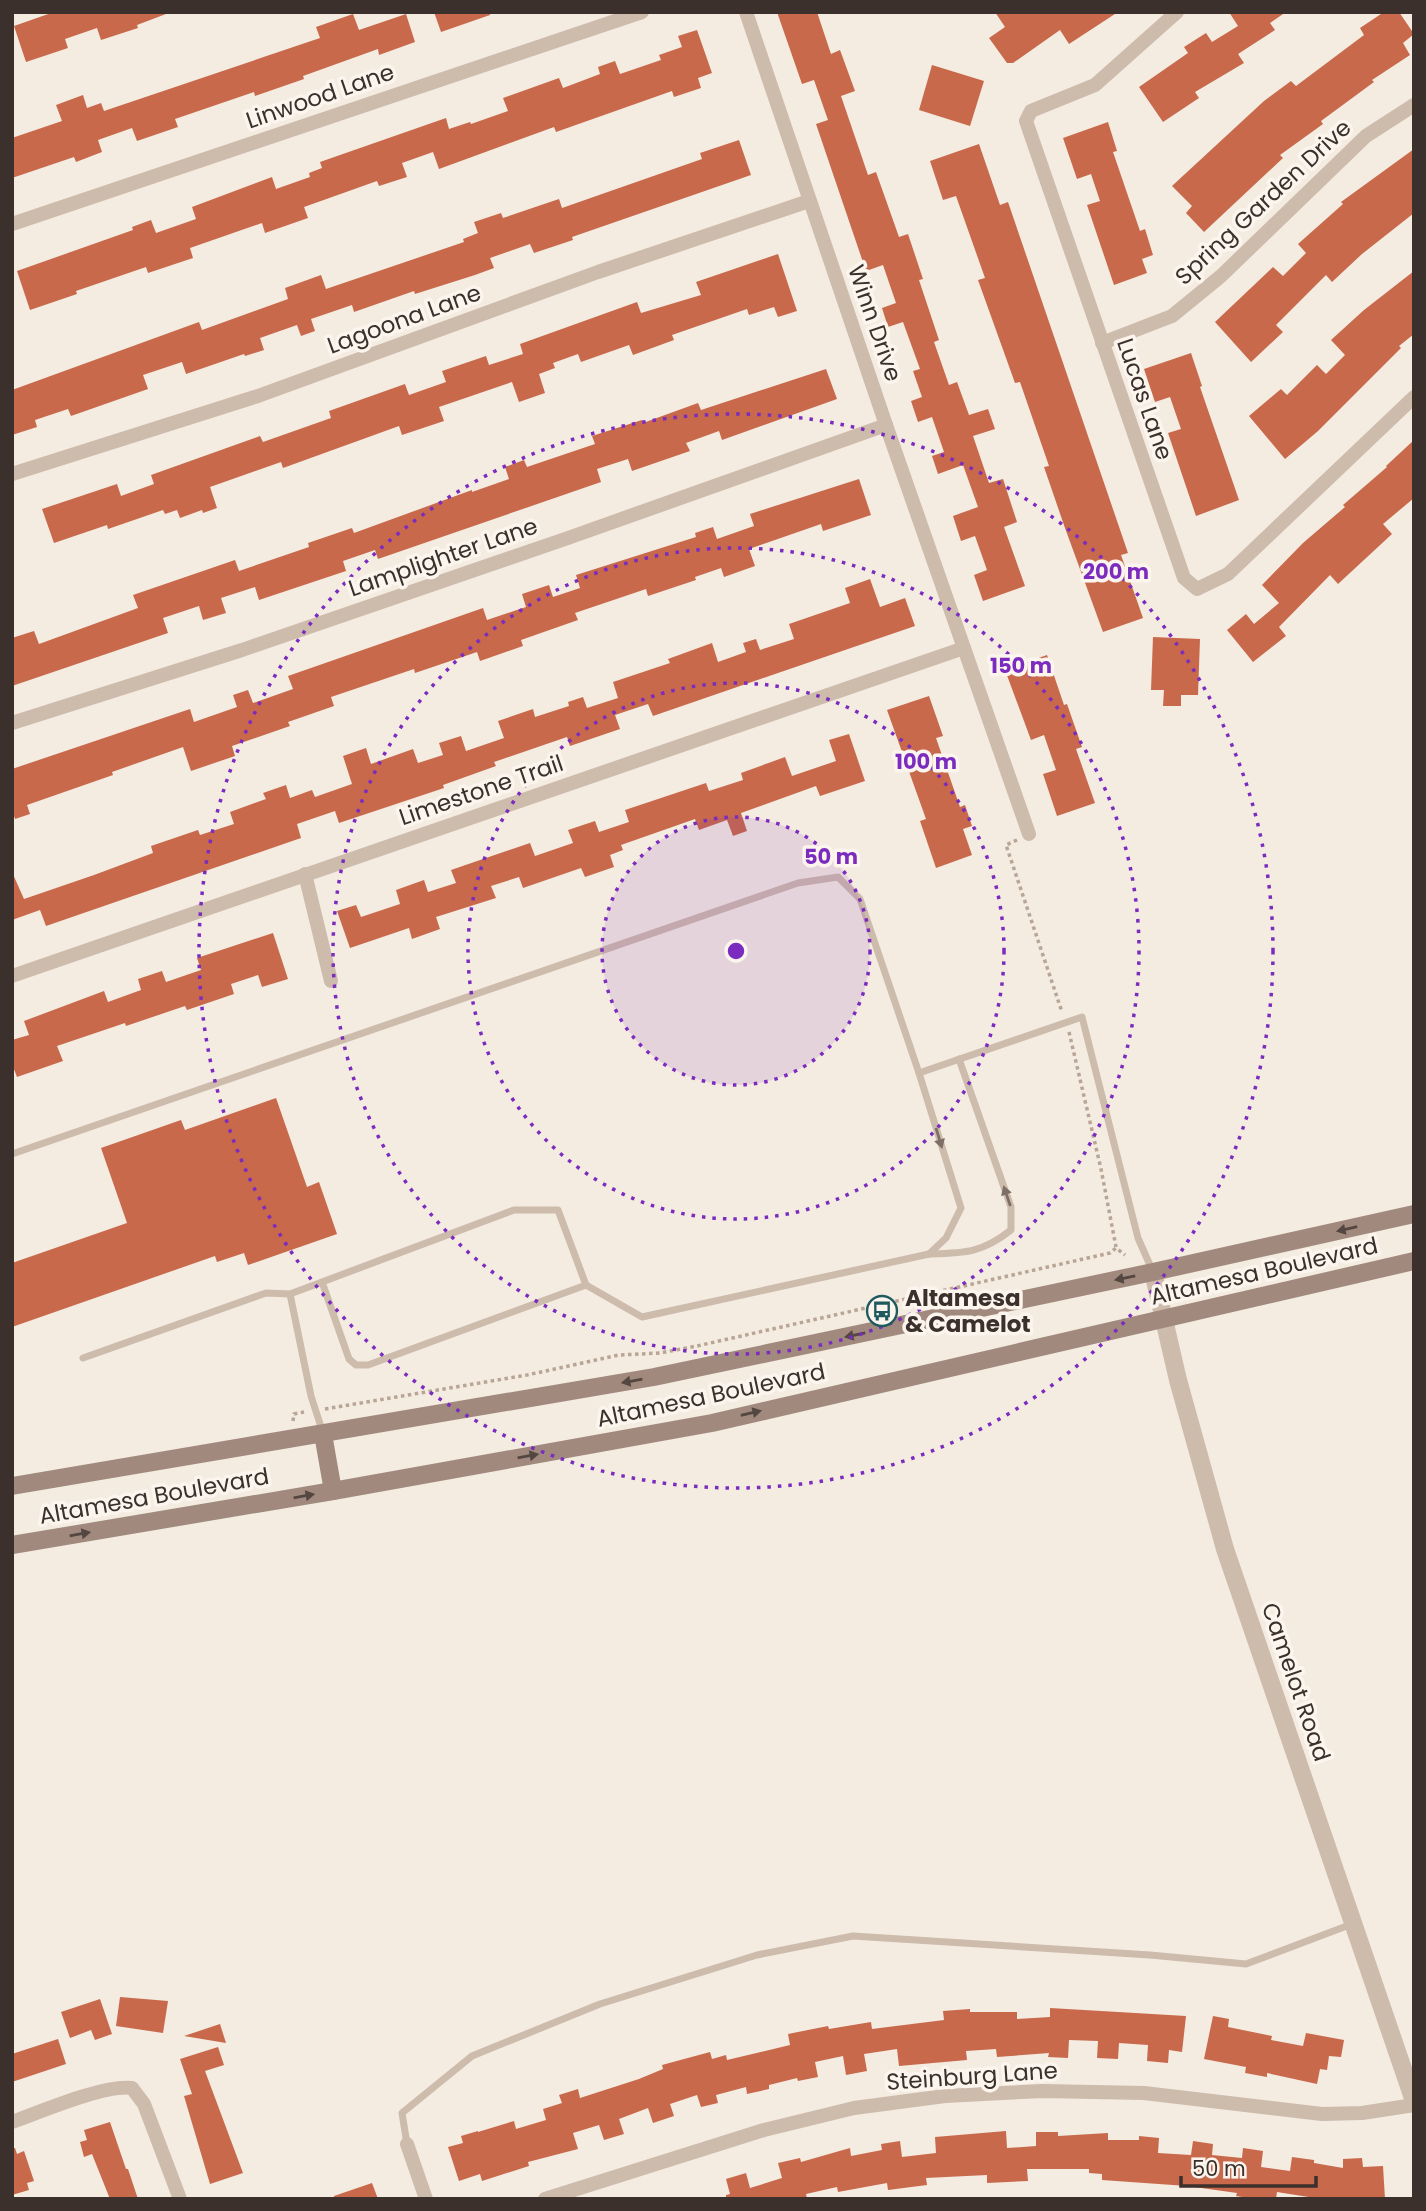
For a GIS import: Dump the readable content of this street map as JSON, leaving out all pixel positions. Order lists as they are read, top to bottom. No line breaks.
{"streets":{"main road":["Altamesa Boulevard"],"street":["Linwood Lane","Spring Garden Drive","Lagoona Lane","Winn Drive","Lucas Lane","Lamplighter Lane","Limestone Trail","Camelot Road","Steinburg Lane"]},"crossings":[["Spring Garden Drive","Lucas Lane"],["Lagoona Lane","Winn Drive"],["Winn Drive","Lamplighter Lane"],["Winn Drive","Limestone Trail"],["Altamesa Boulevard","Camelot Road"],["Camelot Road","Steinburg Lane"]],"places":{"bus stop":["Altamesa & Camelot"]},"scale_bar":"50 m","rings":["200 m","150 m","100 m","50 m"]}
